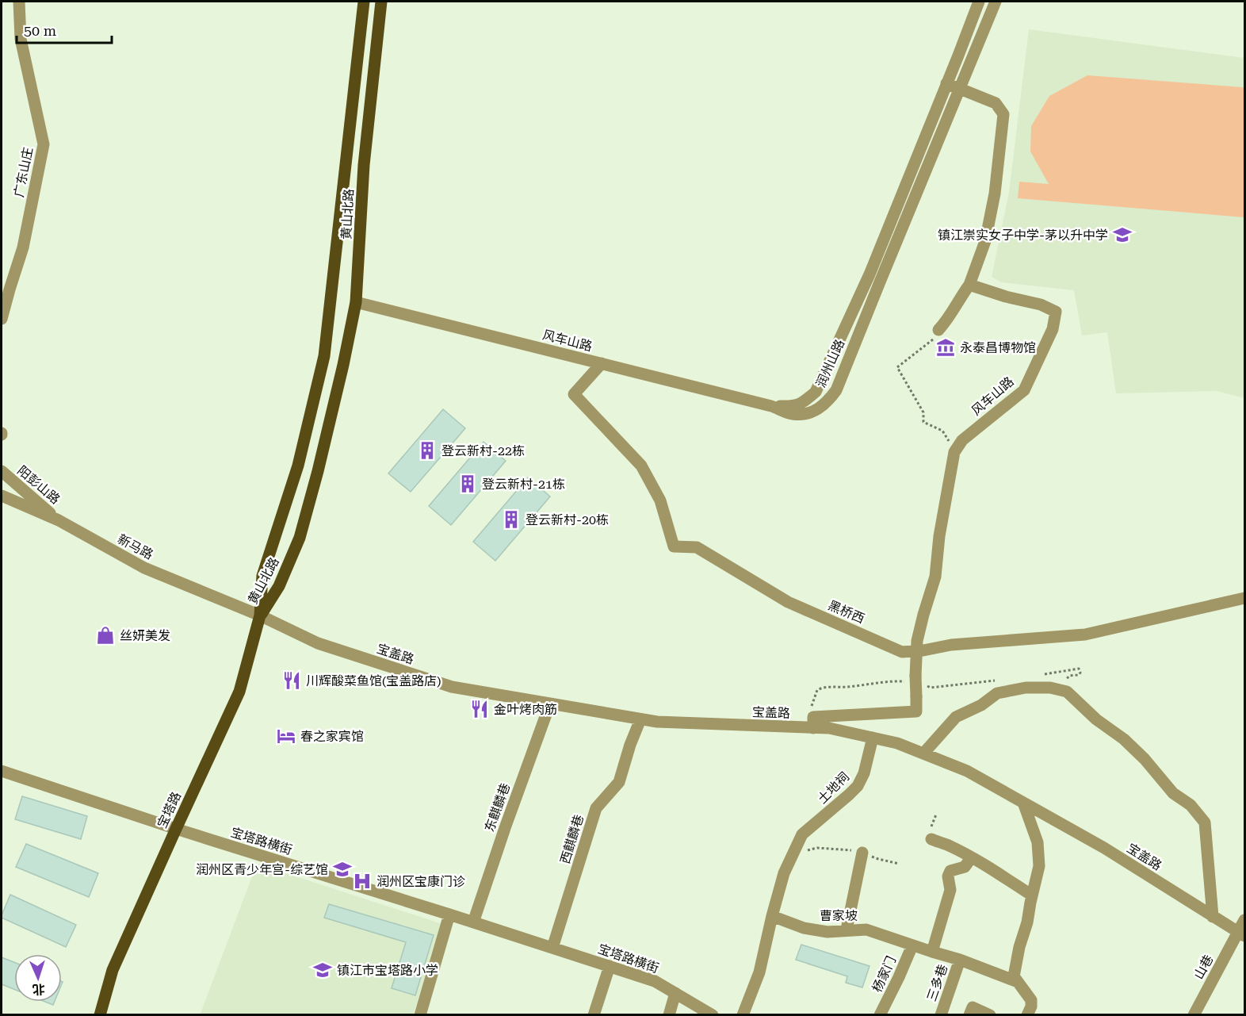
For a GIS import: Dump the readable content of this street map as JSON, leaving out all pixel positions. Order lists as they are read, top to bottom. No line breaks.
{"streets":{"main road":["黄山北路","宝塔路"],"street":["广东山庄","风车山路","润州山路","阳彭山路","新马路","黑桥西","宝盖路","土地祠","东麒麟巷","西麒麟巷","宝塔路横街","曹家坡","山巷","杨家门","三多巷"]},"crossings":[["黄山北路","风车山路"],["黄山北路","新马路"],["黄山北路","宝盖路"],["黄山北路","宝塔路"],["风车山路","润州山路"],["风车山路","黑桥西"],["风车山路","宝盖路"],["阳彭山路","新马路"],["新马路","宝盖路"],["新马路","宝塔路"],["宝盖路","土地祠"],["宝盖路","东麒麟巷"],["宝盖路","宝塔路"],["宝盖路","西麒麟巷"],["宝盖路","山巷"],["土地祠","曹家坡"],["东麒麟巷","宝塔路横街"],["宝塔路","宝塔路横街"],["西麒麟巷","宝塔路横街"],["曹家坡","杨家门"],["曹家坡","三多巷"]],"places":{"school or university":["镇江崇实女子中学-茅以升中学","润州区青少年宫-综艺馆","镇江市宝塔路小学"],"museum":["永泰昌博物馆"],"building":["登云新村-22栋","登云新村-21栋","登云新村-20栋"],"shop":["丝妍美发"],"restaurant":["川辉酸菜鱼馆(宝盖路店)","金叶烤肉筋"],"hotel":["春之家宾馆"],"hospital":["润州区宝康门诊"]},"scale_bar":"50 m","north":"bottom"}
